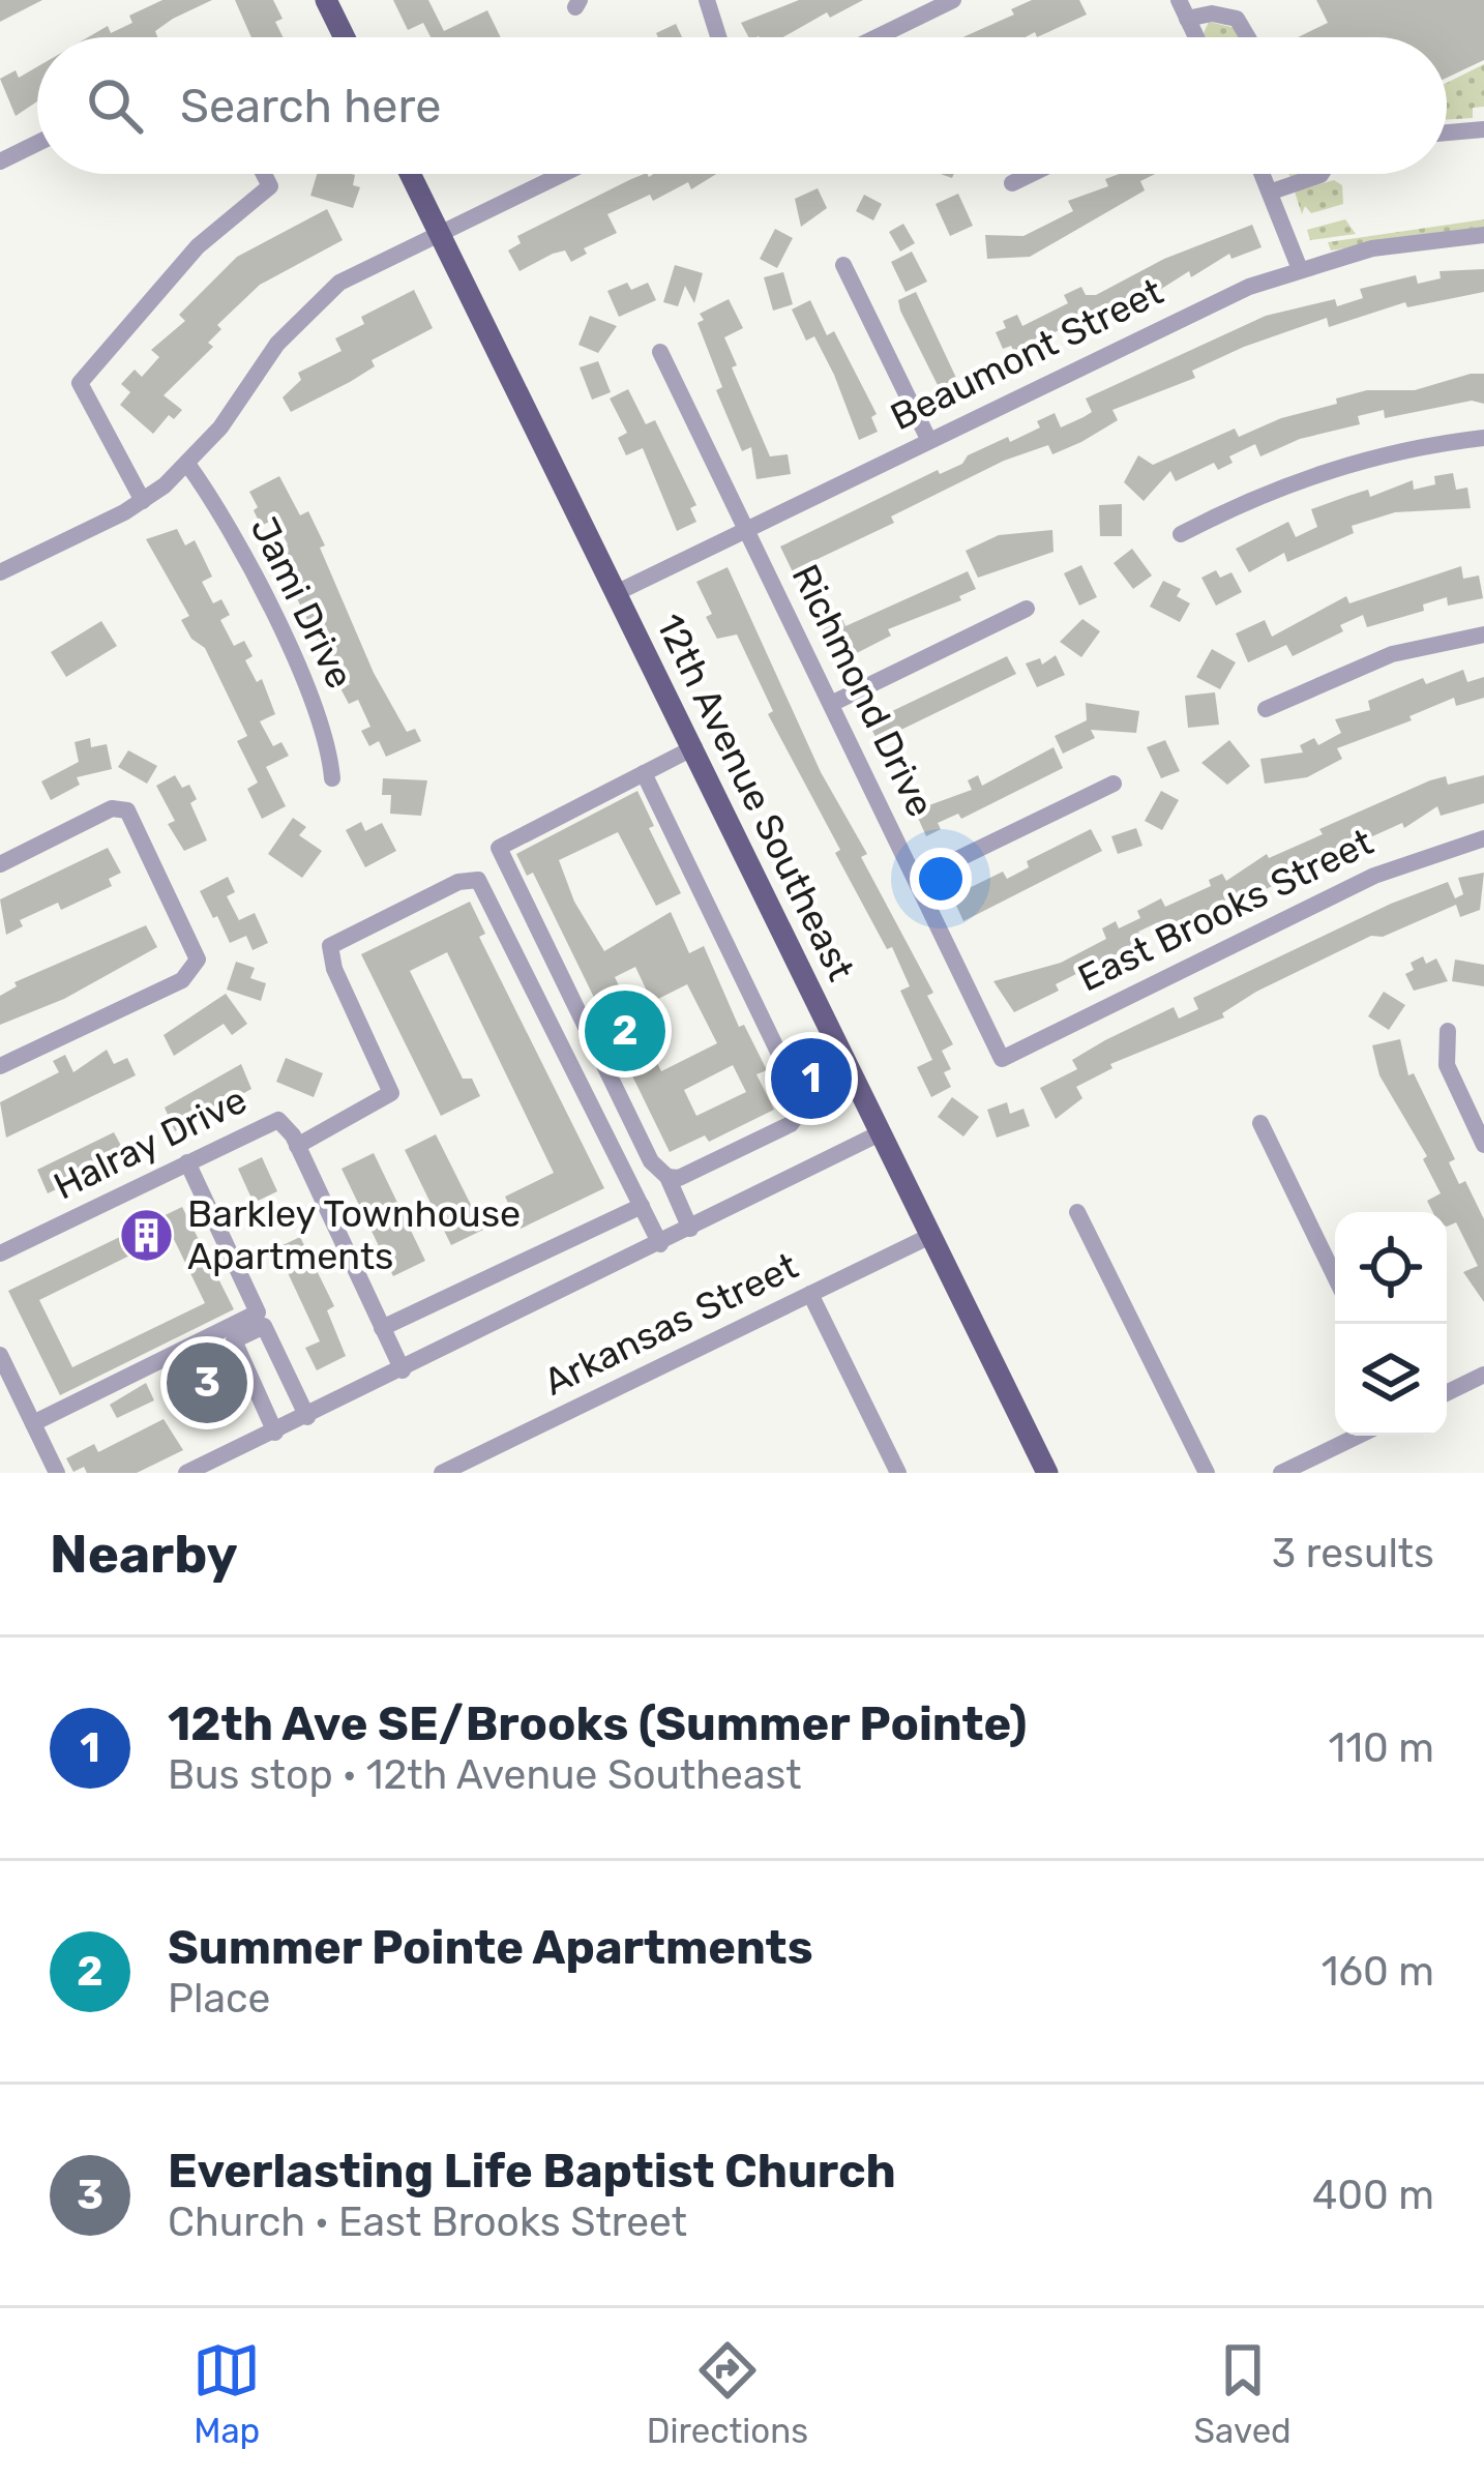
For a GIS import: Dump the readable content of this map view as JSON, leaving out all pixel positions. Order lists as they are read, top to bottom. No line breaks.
{"streets":{"main road":["12th Avenue Southeast"],"street":["Beaumont Street","Jami Drive","Richmond Drive","East Brooks Street","Halray Drive","Arkansas Street"]},"crossings":[["Beaumont Street","Richmond Drive"],["Beaumont Street","12th Avenue Southeast"],["Richmond Drive","East Brooks Street"],["12th Avenue Southeast","Arkansas Street"]],"places":{"building":["Barkley Townhouse Apartments"]},"page":{"search":"Search here","pins":["2","1","3"],"heading":["Nearby","3 results"],"list":[{"mark":"1","name":"12th Ave SE/Brooks (Summer Pointe)","note":"Bus stop · 12th Avenue Southeast","value":"110 m"},{"mark":"2","name":"Summer Pointe Apartments","note":"Place","value":"160 m"},{"mark":"3","name":"Everlasting Life Baptist Church","note":"Church · East Brooks Street","value":"400 m"}],"nav":["Map","Directions","Saved"]}}
